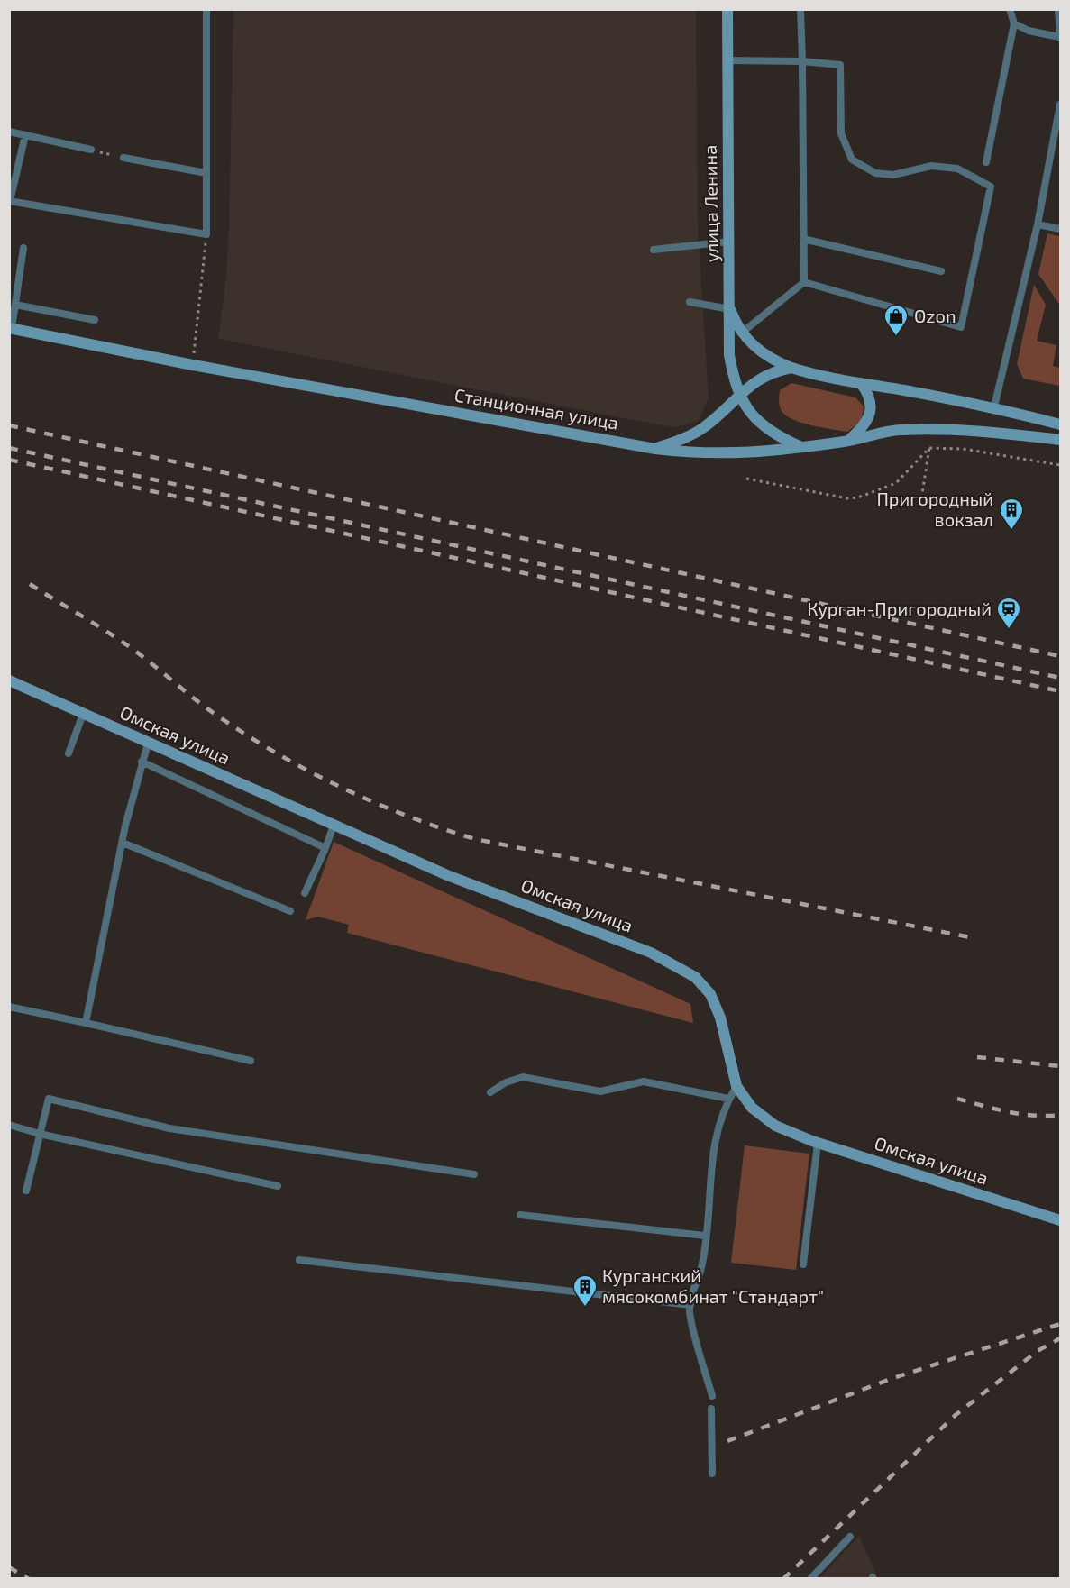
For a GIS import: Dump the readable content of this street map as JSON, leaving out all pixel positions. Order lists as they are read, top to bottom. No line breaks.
{"streets":{"main road":["улица Ленина","Станционная улица","Омская улица"]},"crossings":[["улица Ленина","Станционная улица"]],"places":{"shop":["Ozon"],"building":["Пригородный вокзал","Курганский мясокомбинат \"Стандарт\""],"station":["Курган-Пригородный"]}}
